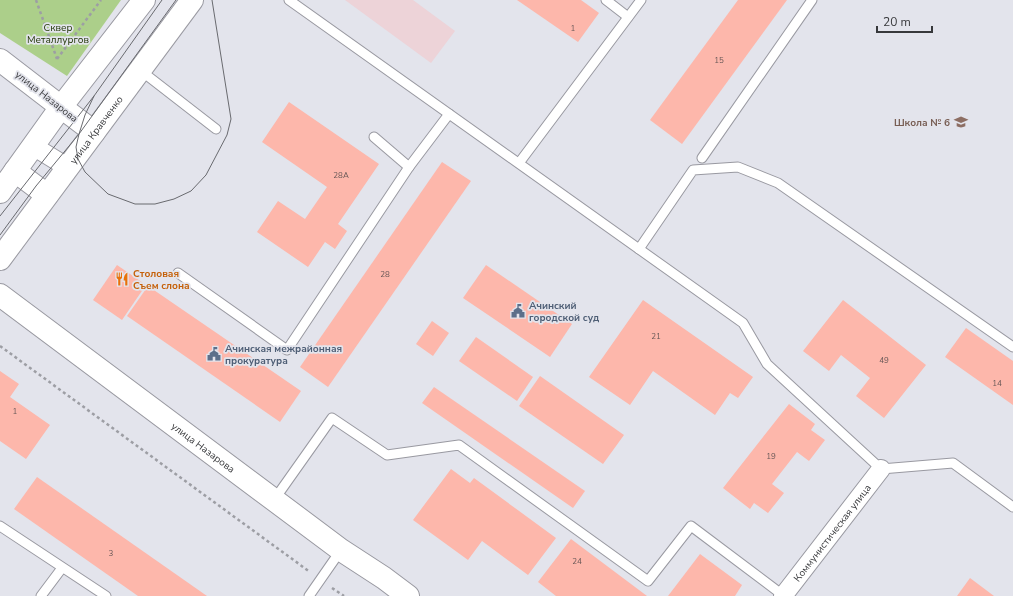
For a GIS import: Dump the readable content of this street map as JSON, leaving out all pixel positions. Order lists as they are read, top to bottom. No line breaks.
{"streets":{"main road":["улица Назарова","улица Кравченко"],"street":["Коммунистическая улица"]},"crossings":[["улица Назарова","улица Кравченко"]],"parks":["Сквер Металлургов"],"places":{"school or university":["Школа № 6"],"restaurant":["Столовая Съем слона"],"public building":["Ачинский городской суд","Ачинская межрайонная прокуратура"]},"house_numbers":["1","15","28А","28","21","49","14","1","19","3","24"],"scale_bar":"20 m"}
